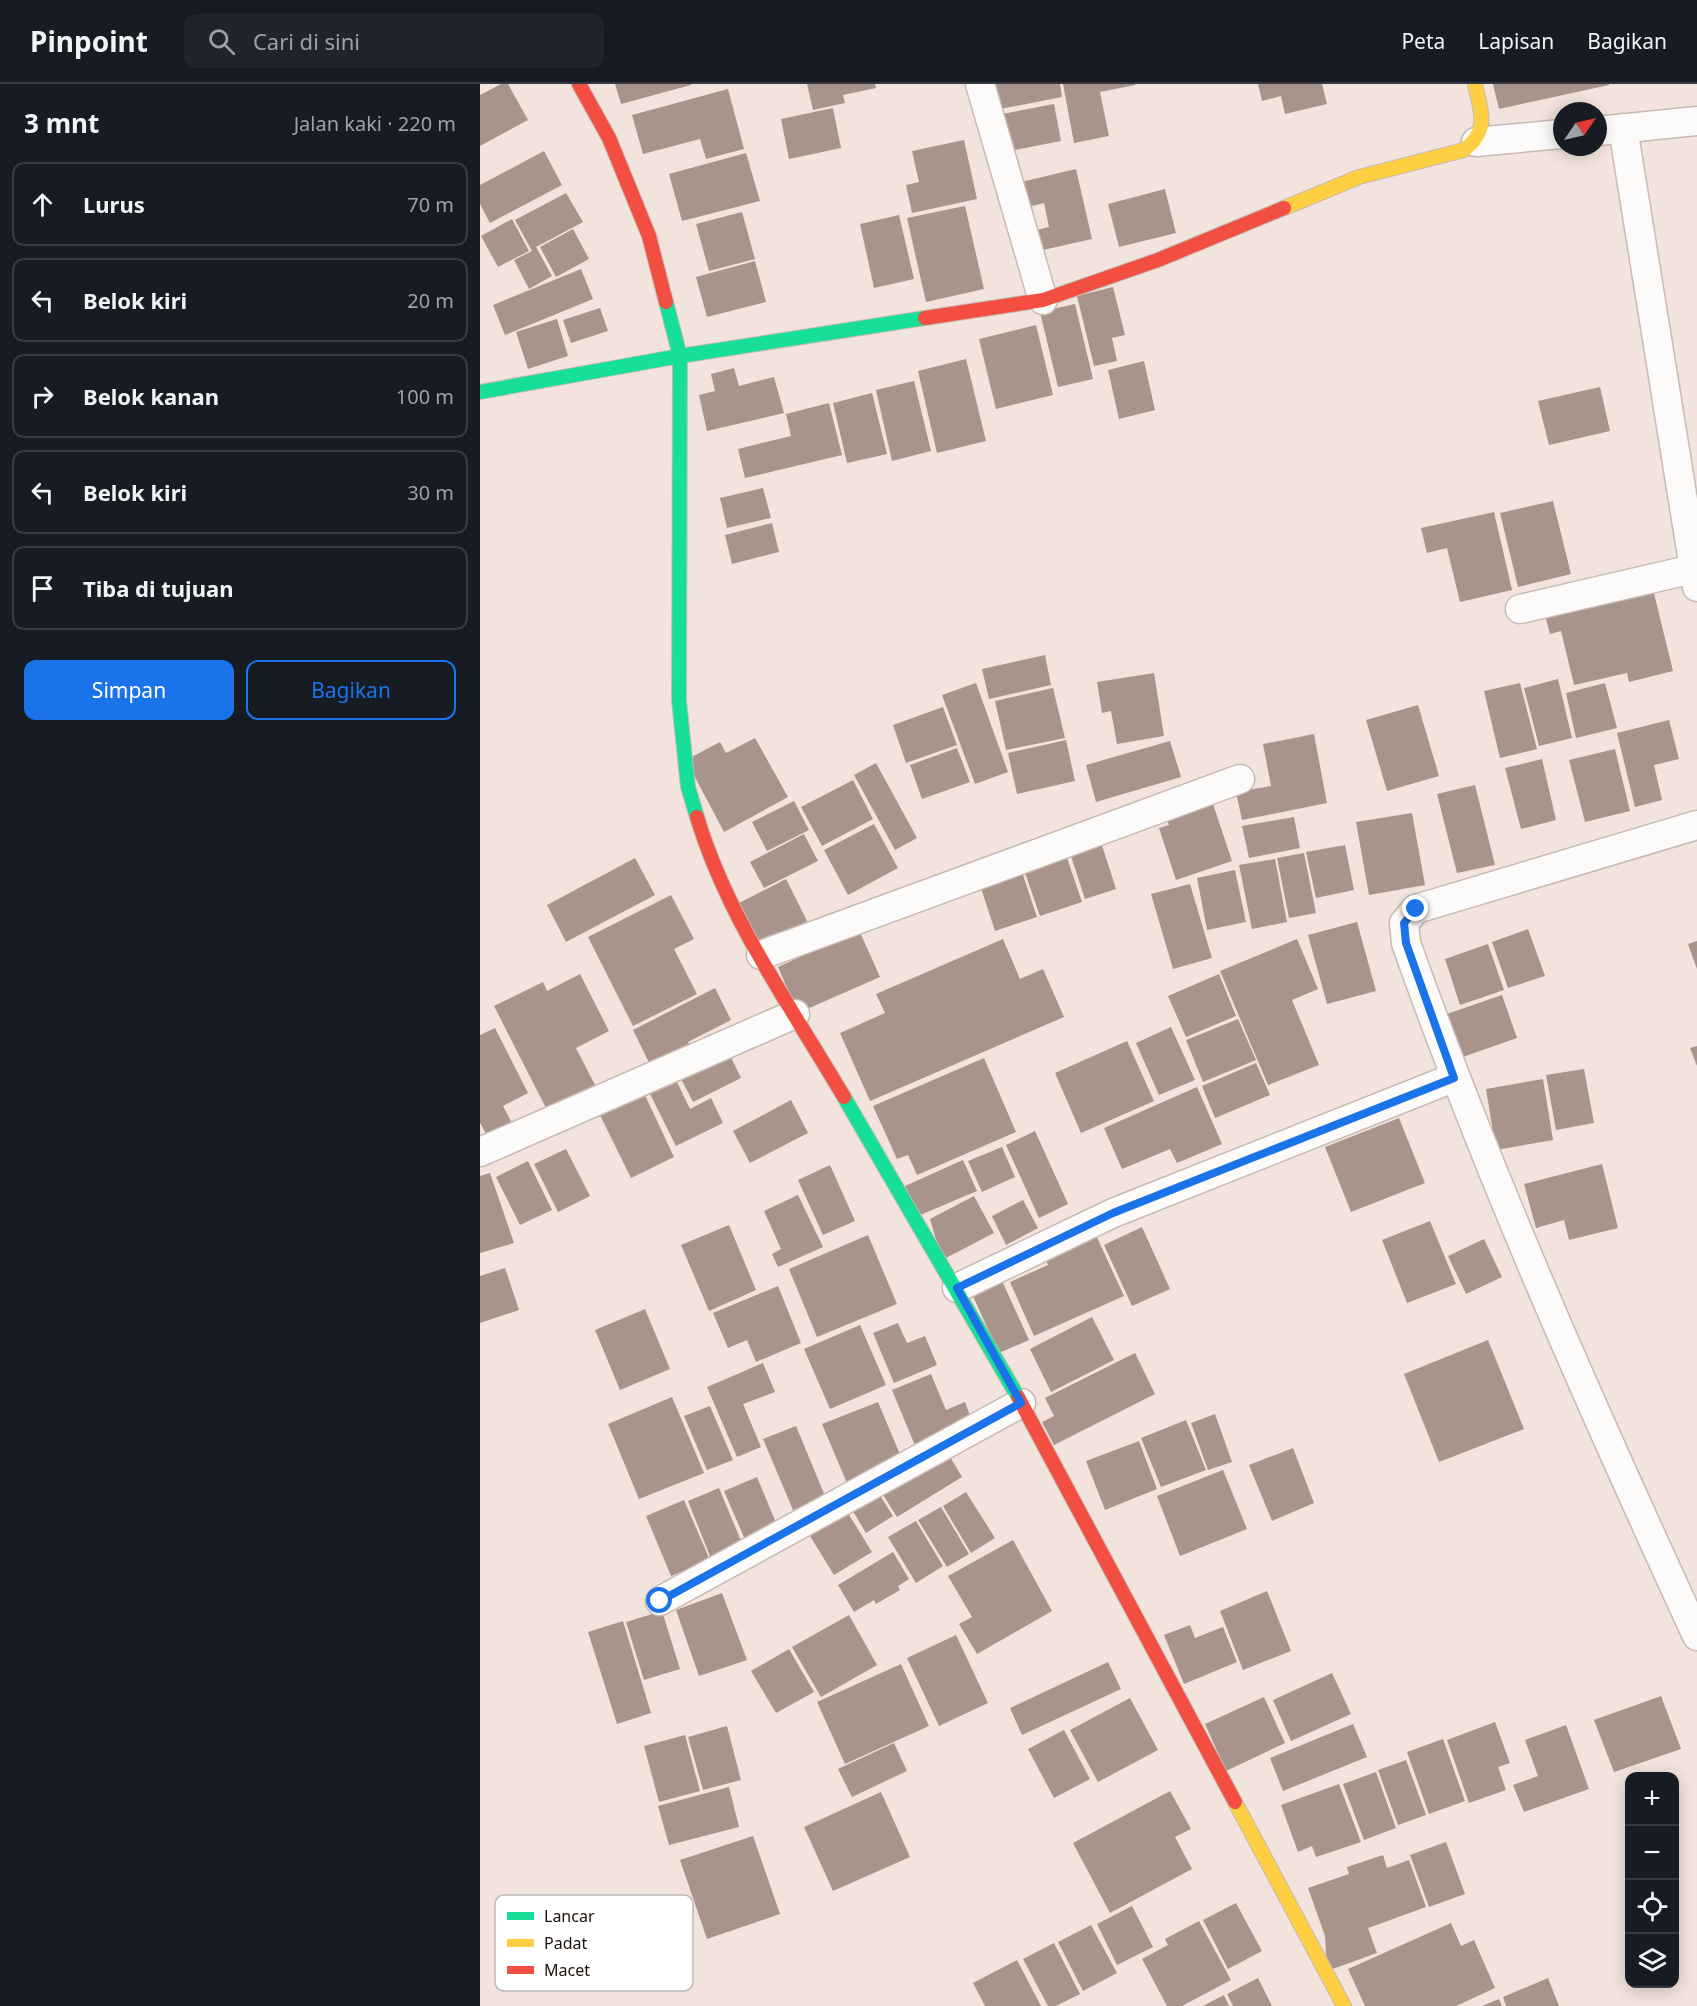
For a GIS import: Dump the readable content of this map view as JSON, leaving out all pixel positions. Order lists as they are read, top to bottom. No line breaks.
{"legend":["Lancar","Padat","Macet"],"north":"top right","page":{"header":"Pinpoint","search":"Cari di sini","nav":["Peta","Lapisan","Bagikan"],"heading":["3 mnt","Jalan kaki · 220 m"],"list":[["Lurus","70 m"],["Belok kiri","20 m"],["Belok kanan","100 m"],["Belok kiri","30 m"],"Tiba di tujuan"],"buttons":["Simpan","Bagikan"],"map_buttons":["+","−"]}}
